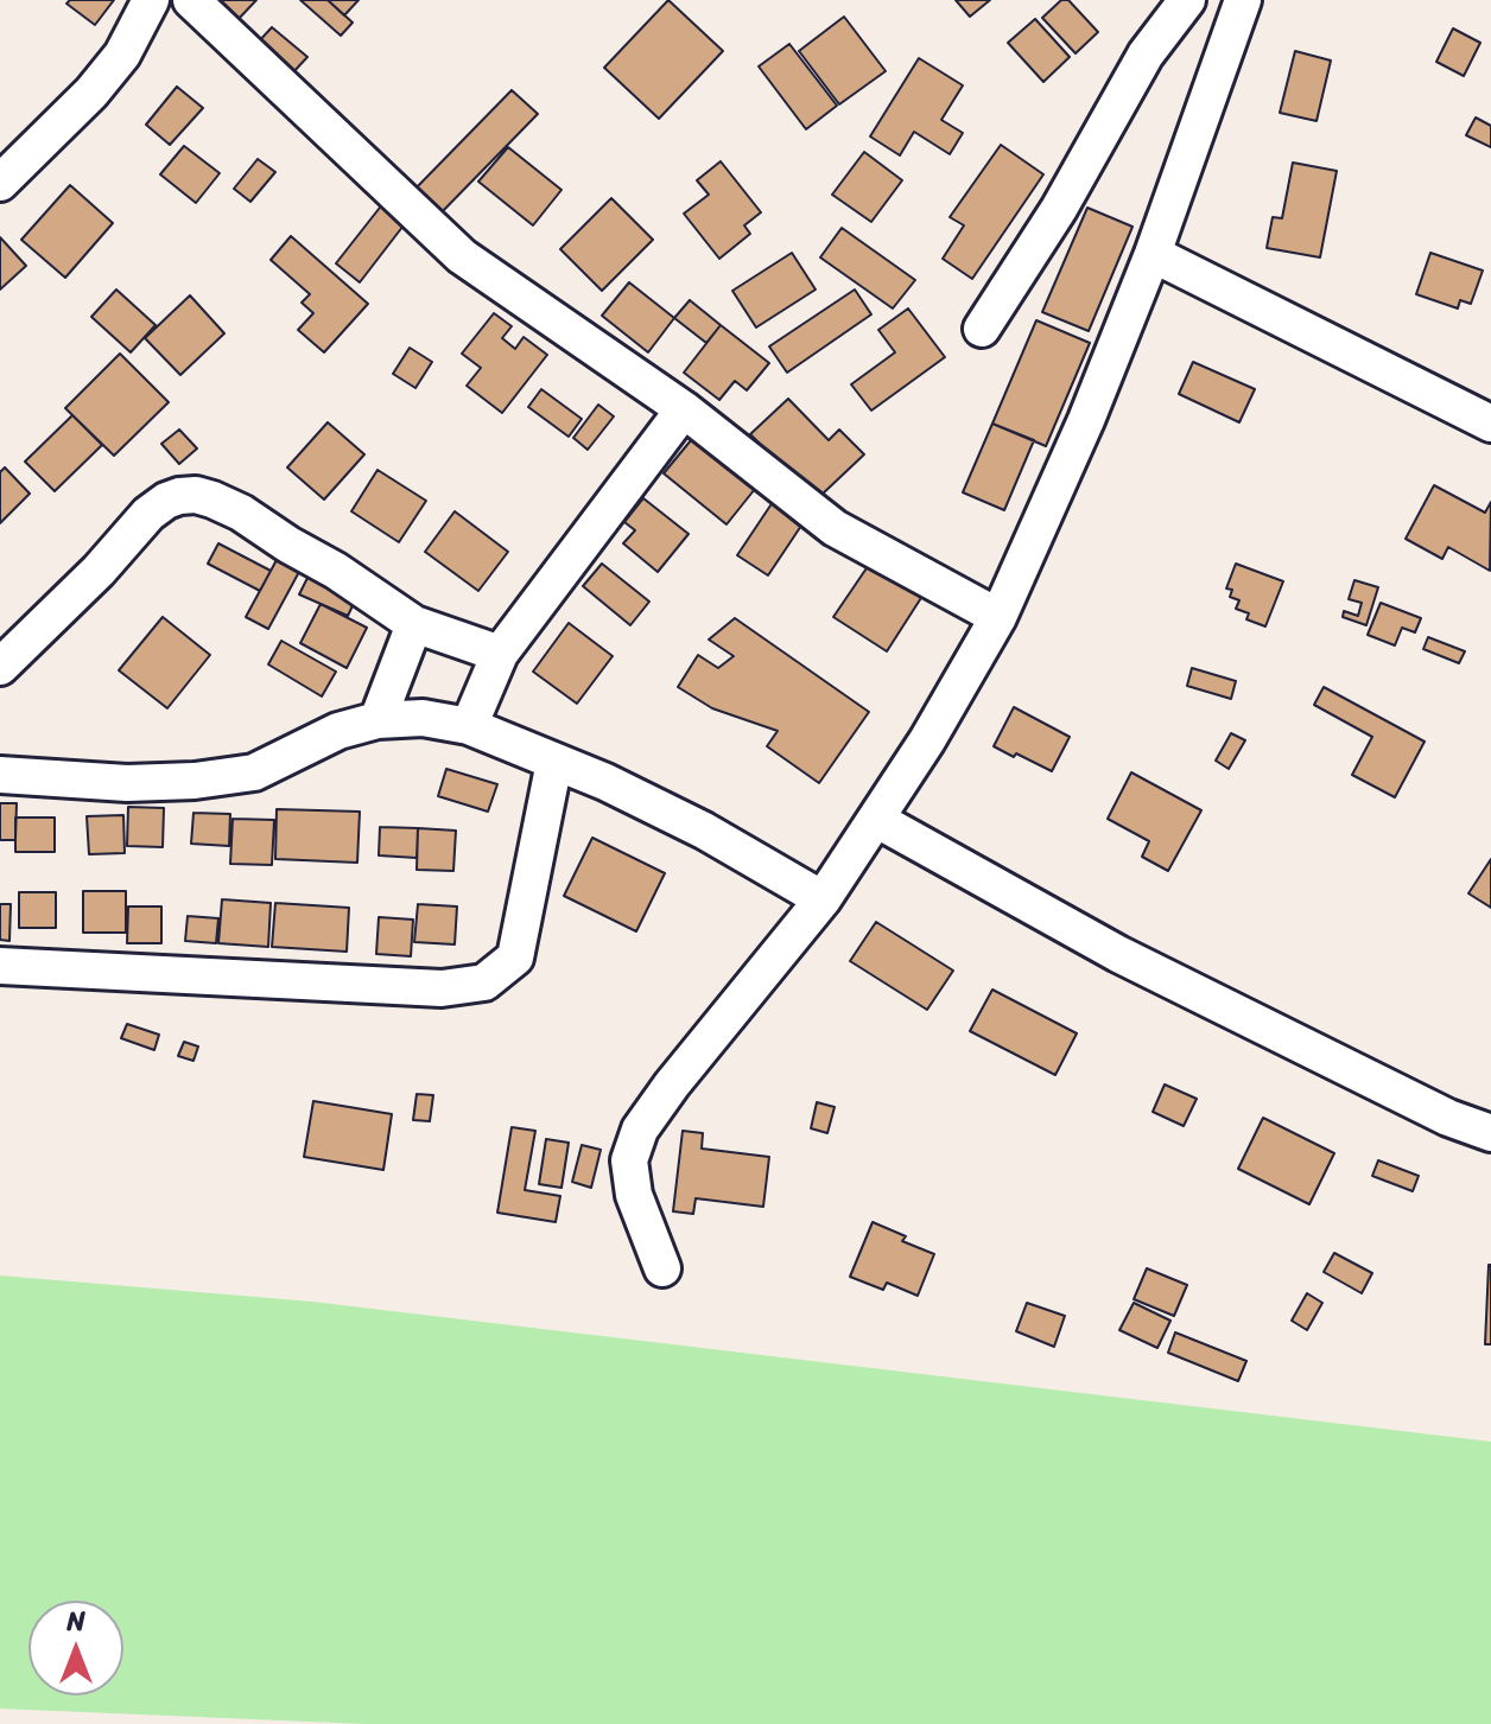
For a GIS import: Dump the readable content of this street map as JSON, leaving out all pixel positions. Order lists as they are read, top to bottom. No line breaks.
{"north":"top"}
